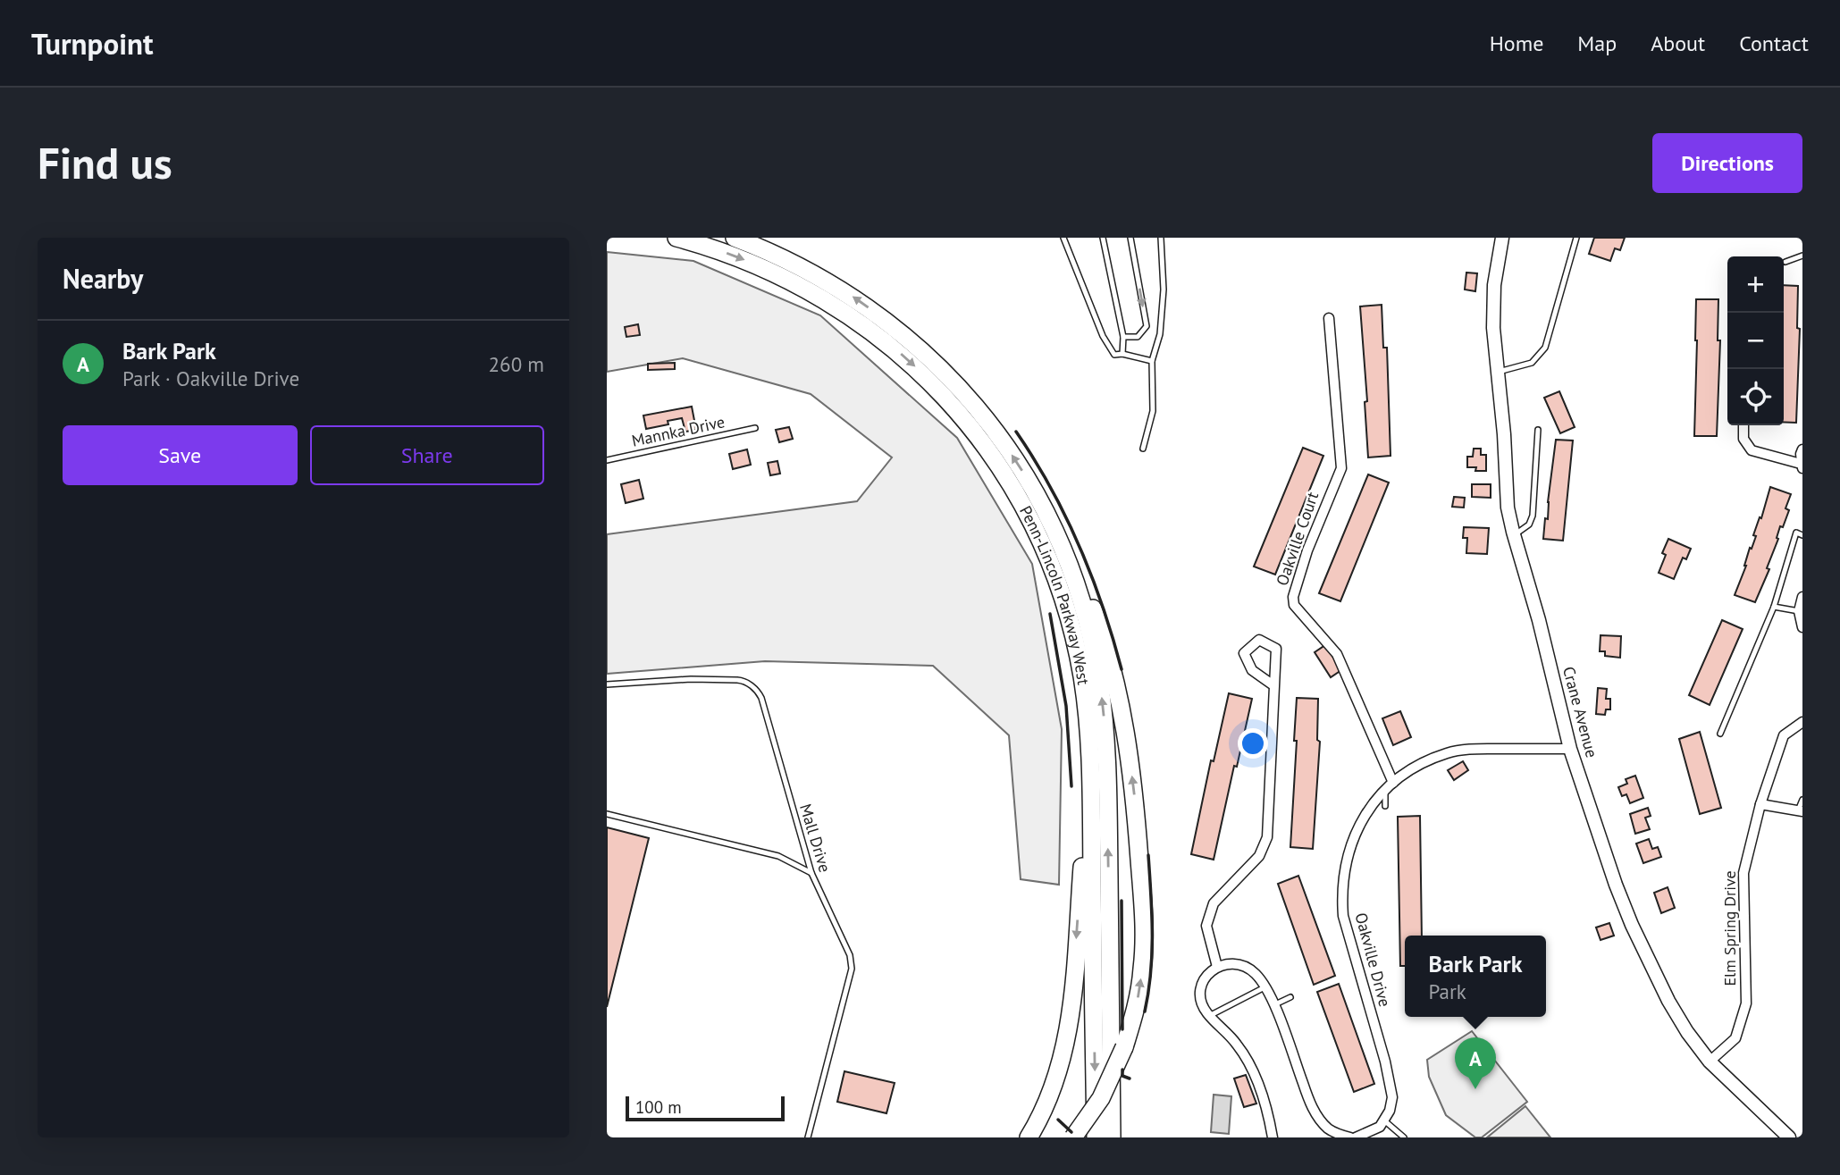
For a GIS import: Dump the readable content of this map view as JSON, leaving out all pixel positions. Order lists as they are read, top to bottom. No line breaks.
{"streets":{"highway":["Penn-Lincoln Parkway West"],"street":["Oakville Court","Crane Avenue","Elm Spring Drive","Oakville Drive"],"lane":["Mannka Drive","Mall Drive"]},"crossings":[["Oakville Court","Oakville Drive"],["Crane Avenue","Elm Spring Drive"],["Crane Avenue","Oakville Drive"]],"scale_bar":"100 m","page":{"header":"Turnpoint","nav":["Home","Map","About","Contact"],"buttons":["Directions",["Save","Share"]],"title":"Find us","heading":"Nearby","map_buttons":["+","−"],"list":[{"mark":"A","name":"Bark Park","note":"Park · Oakville Drive","value":"260 m"}],"popup":["Bark Park","Park"],"pins":"A","scale":"100 m"}}
